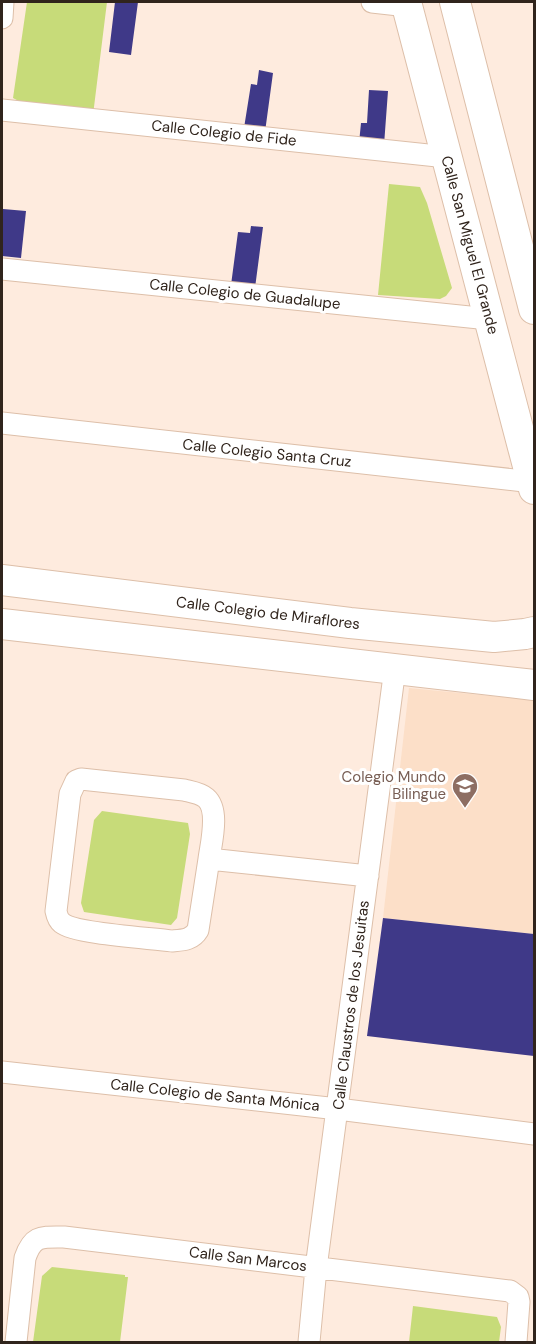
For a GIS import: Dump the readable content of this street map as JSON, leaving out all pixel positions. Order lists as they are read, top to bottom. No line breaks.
{"streets":{"street":["Calle Colegio de Fide","Calle San Miguel El Grande","Calle Colegio de Guadalupe","Calle Colegio Santa Cruz","Calle Colegio de Miraflores","Calle Claustros de los Jesuitas","Calle Colegio de Santa Mónica","Calle San Marcos"]},"crossings":[["Calle Colegio de Fide","Calle San Miguel El Grande"],["Calle San Miguel El Grande","Calle Colegio de Guadalupe"],["Calle San Miguel El Grande","Calle Colegio Santa Cruz"],["Calle Claustros de los Jesuitas","Calle Colegio de Santa Mónica"],["Calle Claustros de los Jesuitas","Calle San Marcos"]],"places":{"school or university":["Colegio Mundo Bilingue"]}}
